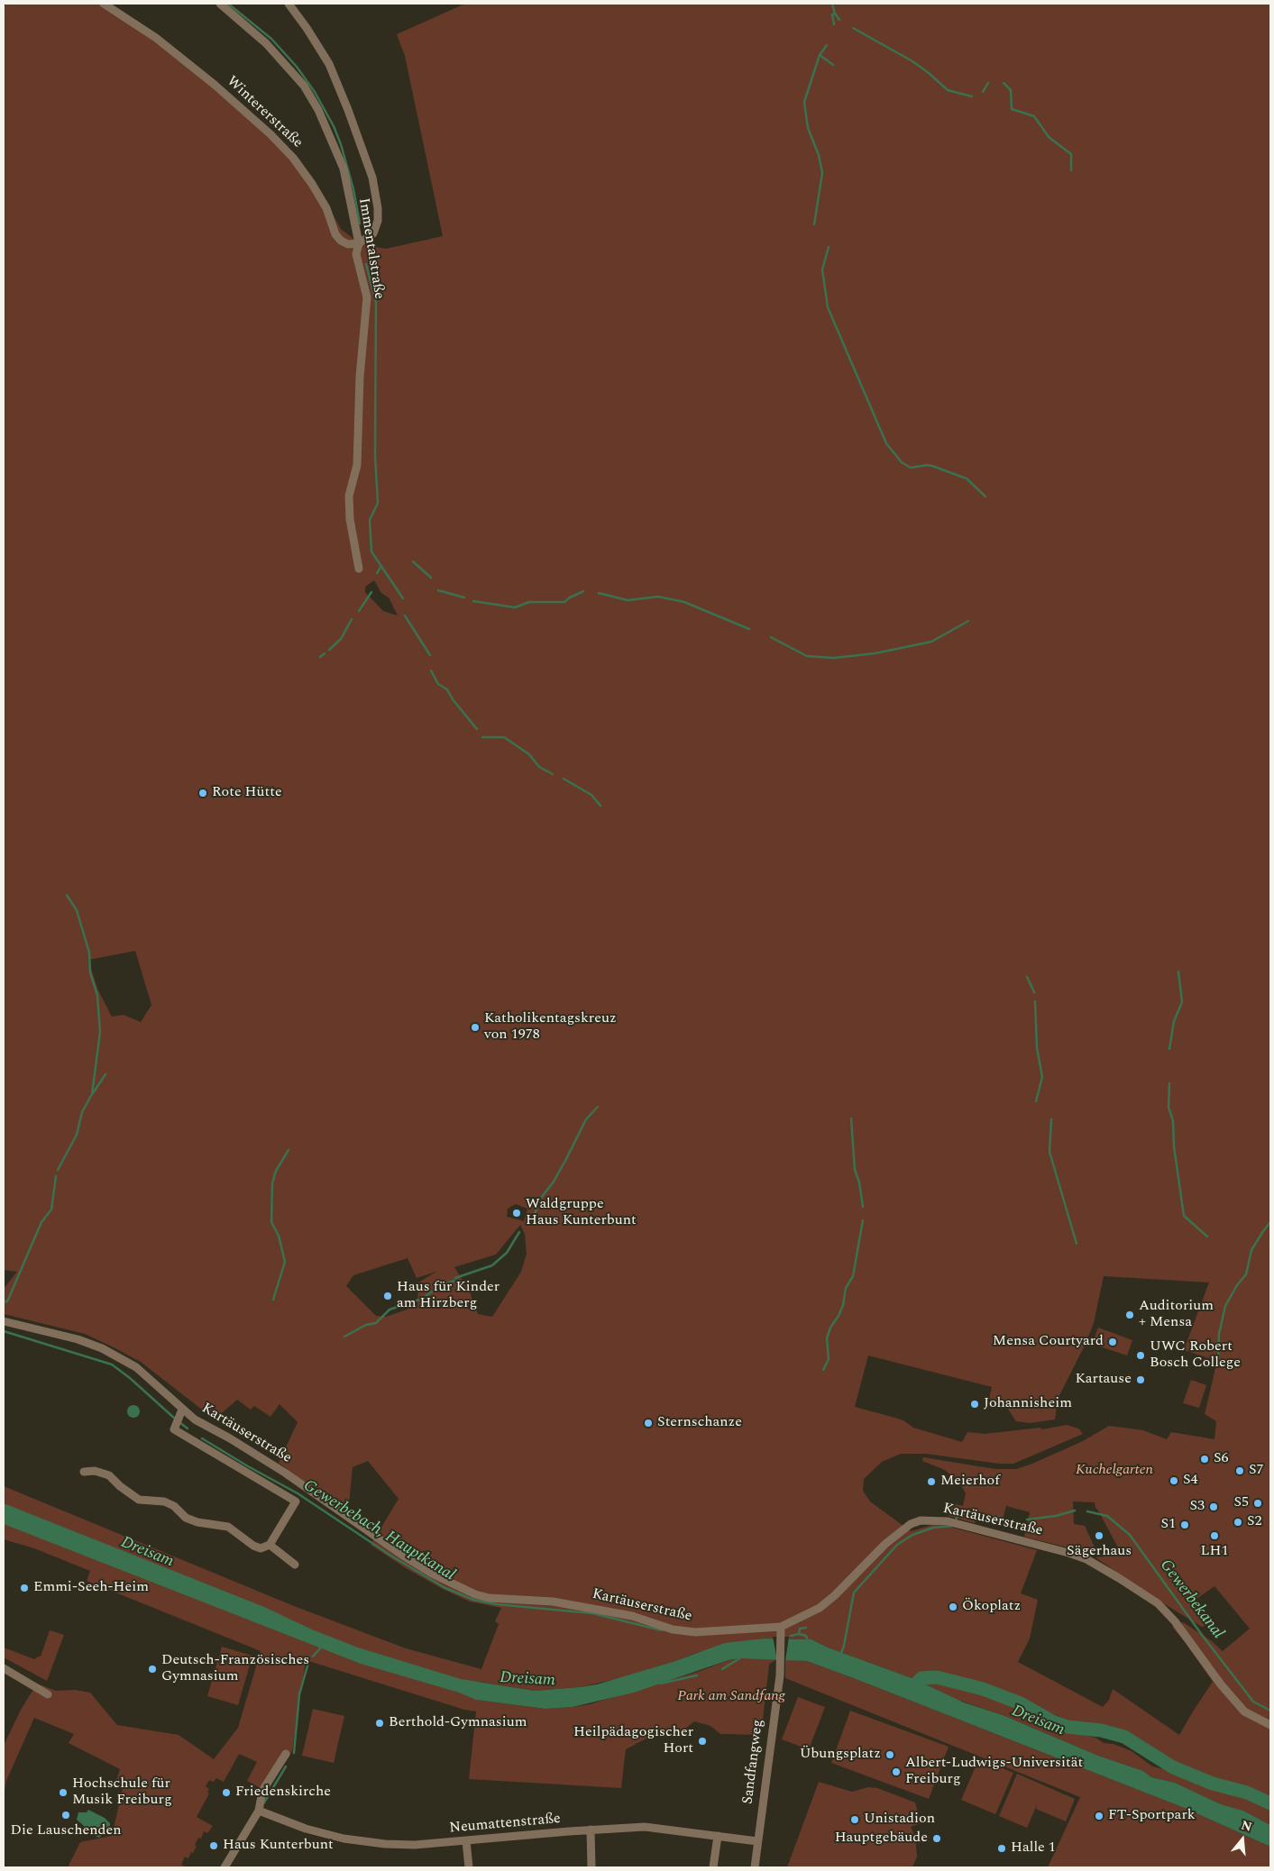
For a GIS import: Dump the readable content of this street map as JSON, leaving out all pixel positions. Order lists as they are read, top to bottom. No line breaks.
{"streets":{"street":["Wintererstraße","Immentalstraße","Kartäuserstraße","Sandfangweg","Neumattenstraße"]},"crossings":[["Wintererstraße","Immentalstraße"],["Kartäuserstraße","Sandfangweg"],["Sandfangweg","Neumattenstraße"]],"water":["Gewerbebach, Hauptkanal","Dreisam","Gewerbekanal"],"parks":["Kuchelgarten","Park am Sandfang"],"places":["Rote Hütte","Katholikentagskreuz von 1978","Waldgruppe Haus Kunterbunt","Haus für Kinder am Hirzberg","Auditorium + Mensa","Mensa Courtyard","UWC Robert Bosch College","Kartause","Johannisheim","Sternschanze","S6","S7","S4","Meierhof","S5","S3","S2","S1","Sägerhaus","LH1","Emmi-Seeh-Heim","Ökoplatz","Deutsch-Französisches Gymnasium","Berthold-Gymnasium","Heilpädagogischer Hort","Übungsplatz","Albert-Ludwigs-Universität Freiburg","Hochschule für Musik Freiburg","Friedenskirche","Die Lauschenden","FT-Sportpark","Unistadion","Hauptgebäude","Haus Kunterbunt","Halle 1"],"north":"top"}
